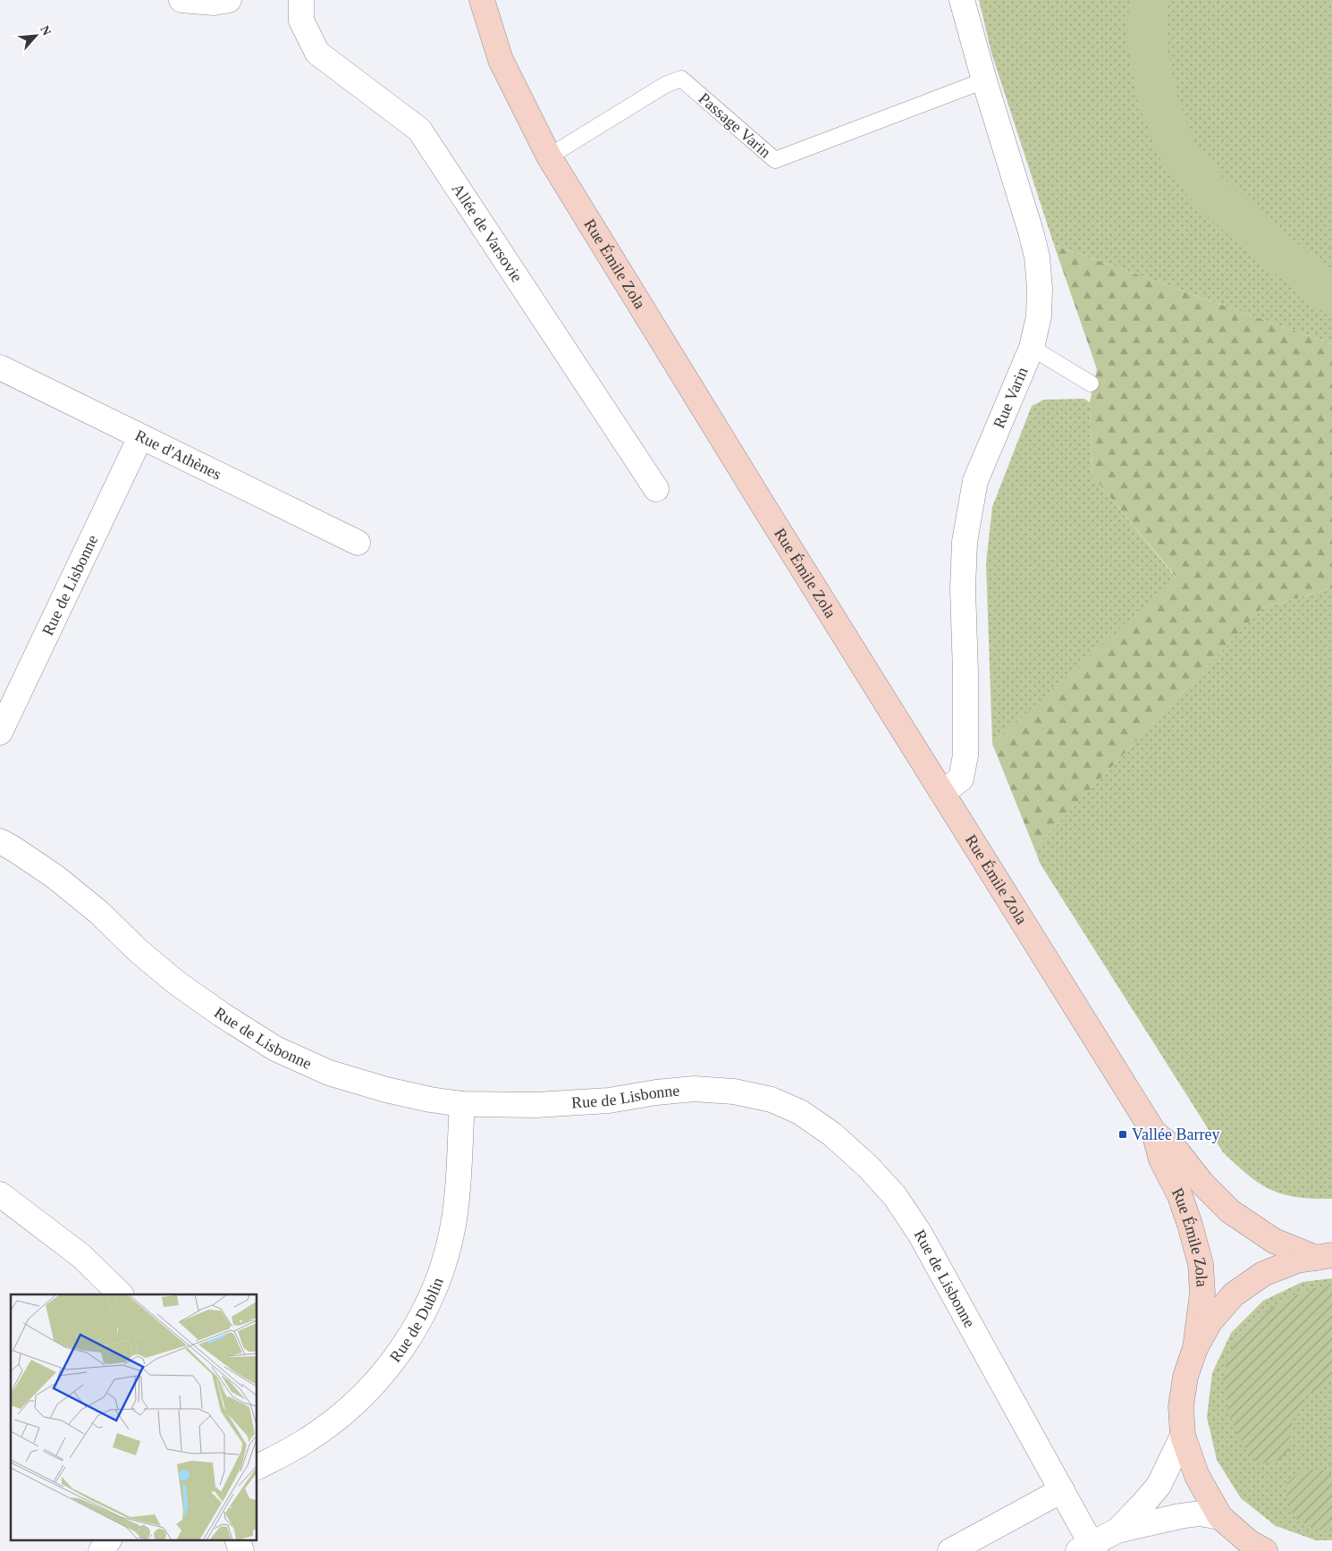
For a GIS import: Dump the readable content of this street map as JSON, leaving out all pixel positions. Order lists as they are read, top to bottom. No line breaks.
{"streets":{"main road":["Rue Émile Zola"],"street":["Allée de Varsovie","Rue Varin","Rue d'Athènes","Rue de Lisbonne","Rue de Dublin"],"lane":["Passage Varin"]},"crossings":[["Passage Varin","Rue Émile Zola"],["Passage Varin","Rue Varin"],["Rue Émile Zola","Rue Varin"],["Rue d'Athènes","Rue de Lisbonne"],["Rue de Lisbonne","Rue de Dublin"]],"places":{"transit":["Vallée Barrey"]},"north":"top right"}
